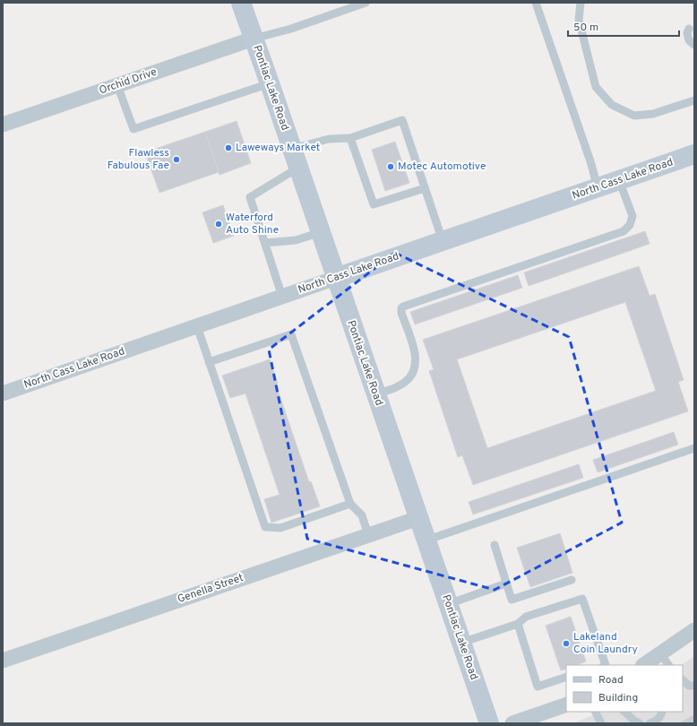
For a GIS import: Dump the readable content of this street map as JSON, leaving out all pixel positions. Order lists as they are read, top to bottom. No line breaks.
{"streets":{"main road":["Pontiac Lake Road","North Cass Lake Road"],"street":["Orchid Drive","Genella Street"]},"crossings":[["Orchid Drive","Pontiac Lake Road"],["Pontiac Lake Road","North Cass Lake Road"],["Pontiac Lake Road","Genella Street"]],"places":["Laweways Market","Flawless Fabulous Fae","Motec Automotive","Waterford Auto Shine","Lakeland Coin Laundry"],"legend":["Road","Building"],"scale_bar":"50 m"}
